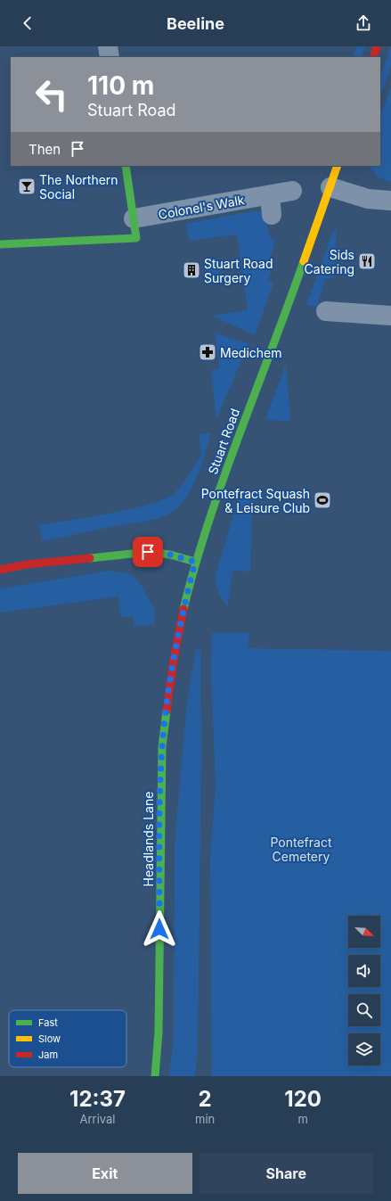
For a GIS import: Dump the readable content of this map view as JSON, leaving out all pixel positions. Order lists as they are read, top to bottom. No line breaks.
{"streets":{"street":["Colonel's Walk","Stuart Road","Headlands Lane"]},"crossings":[["Stuart Road","Headlands Lane"]],"parks":["Pontefract Cemetery"],"places":{"bar":["The Northern Social"],"restaurant":["Sids Catering"],"building":["Stuart Road Surgery"],"pharmacy":["Medichem"],"sports":["Pontefract Squash & Leisure Club"]},"legend":["Fast","Slow","Jam"],"north":"bottom right","page":{"header":"Beeline","turn":["110 m","Stuart Road"],"then":"Then","eta":["12:37","Arrival","2","min","120","m"],"buttons":["Exit","Share"]}}
